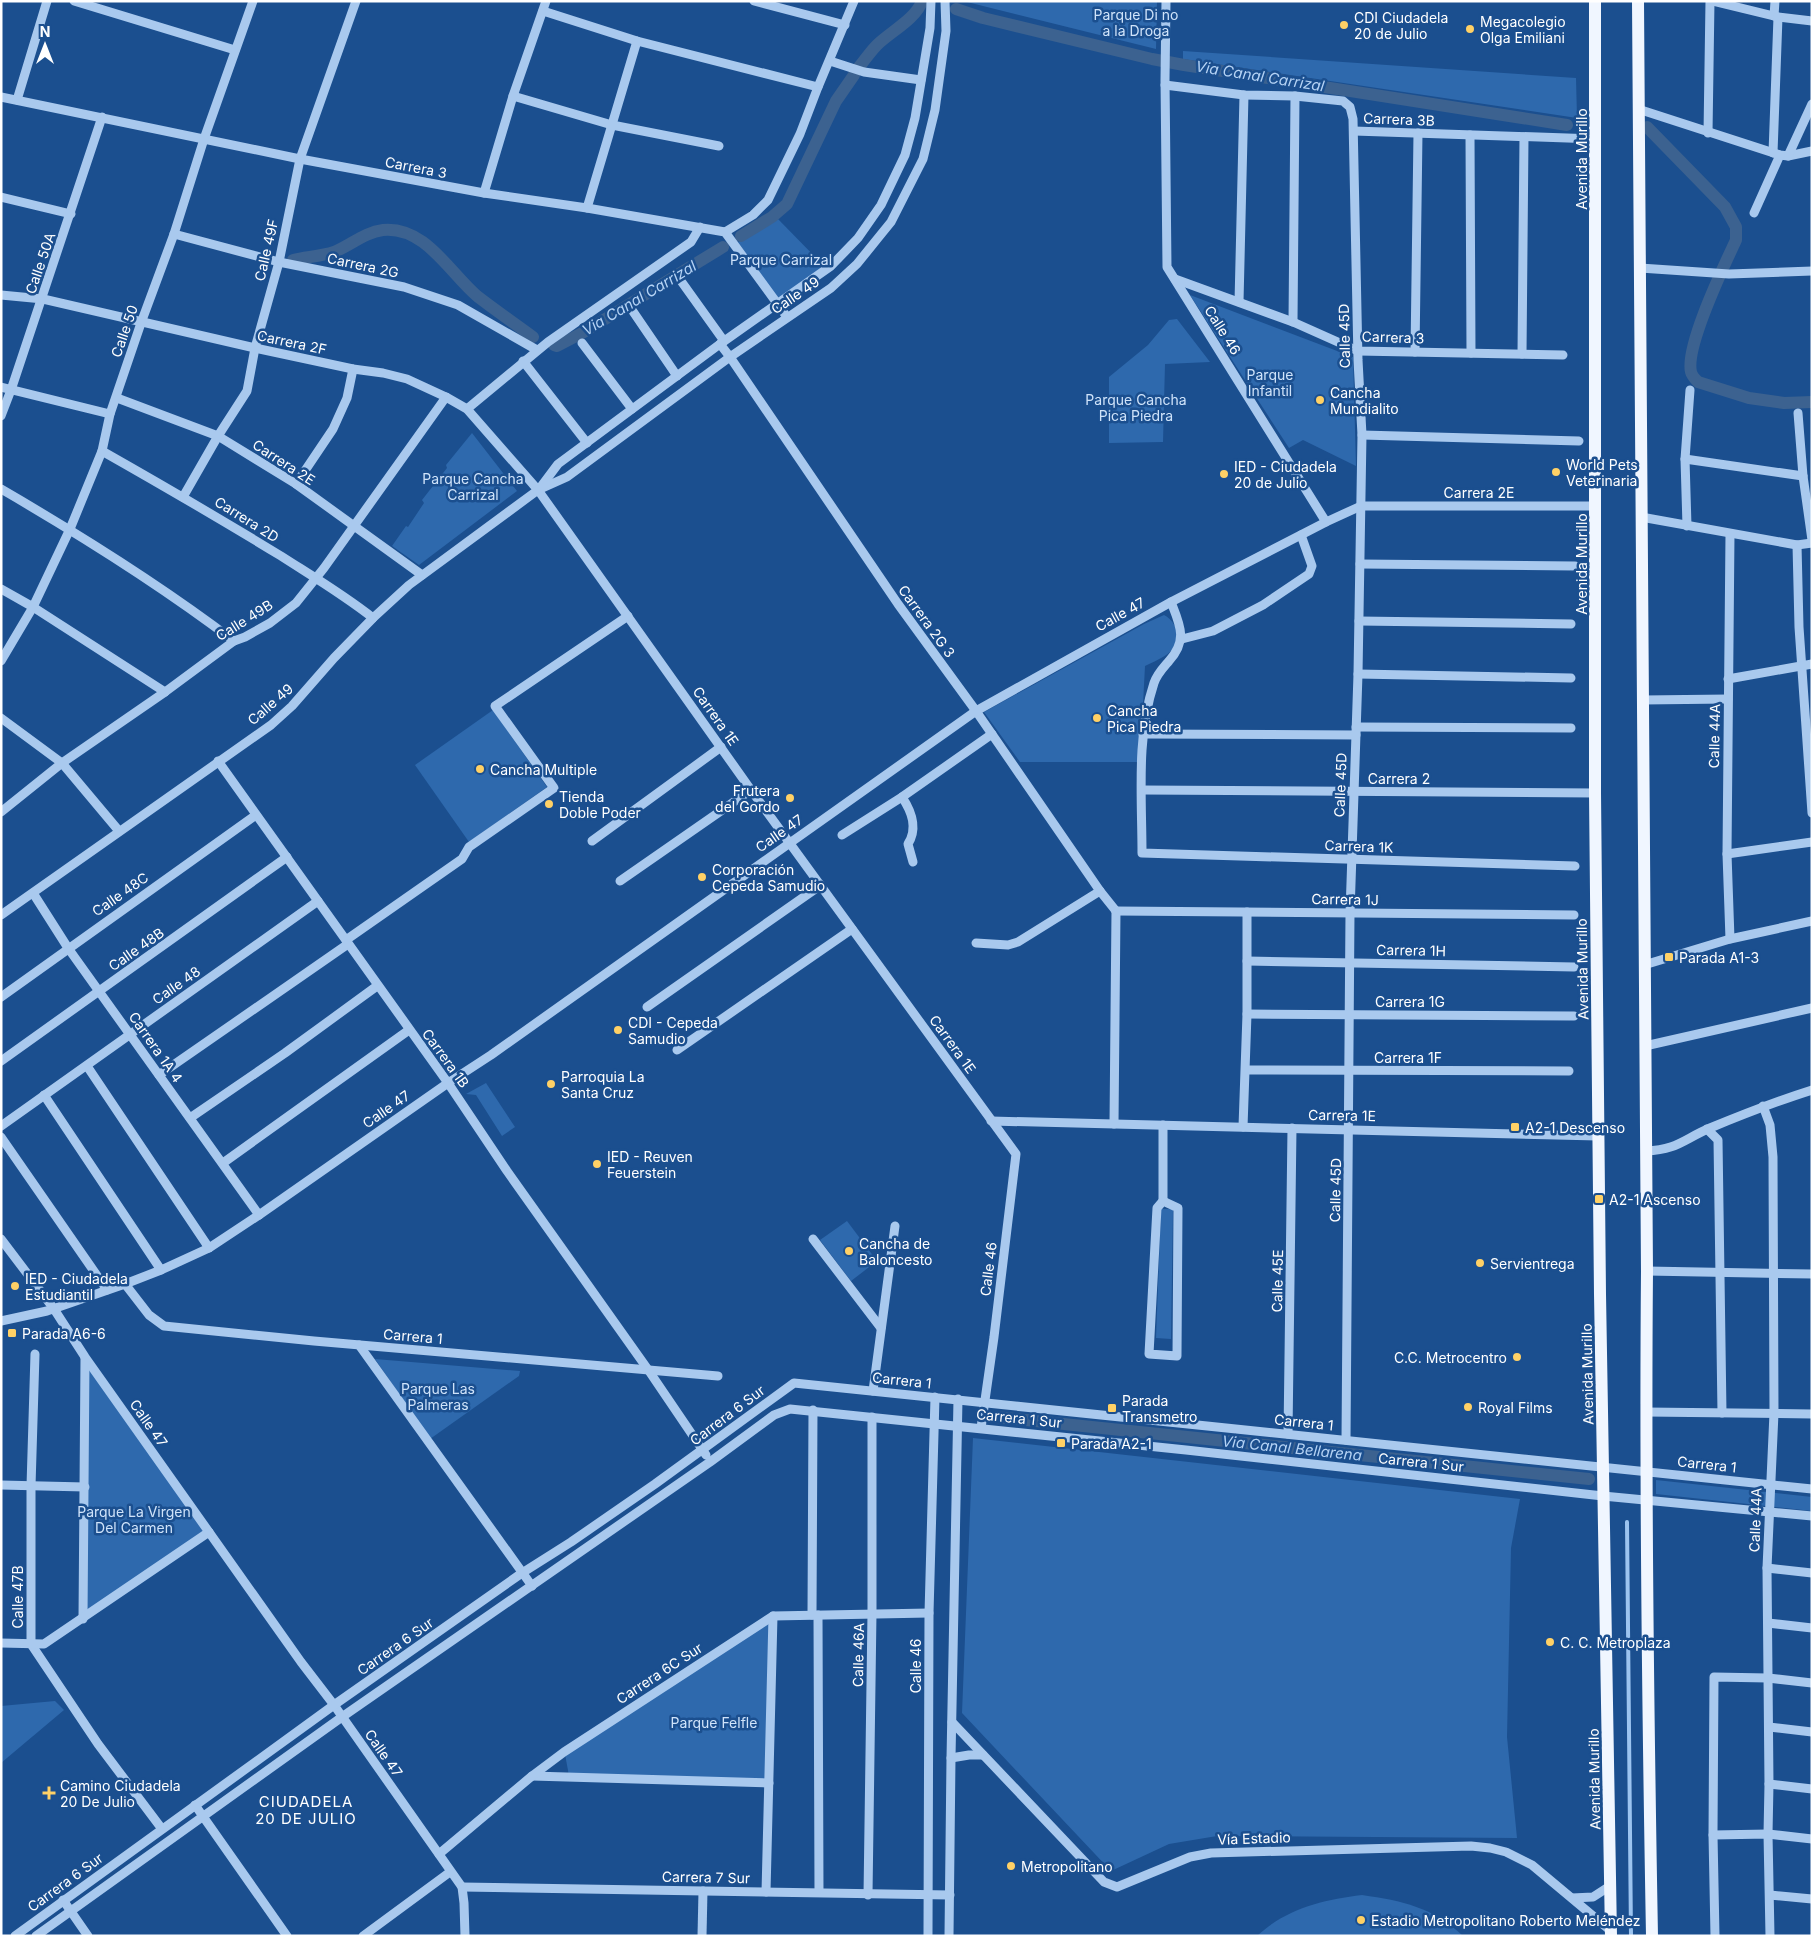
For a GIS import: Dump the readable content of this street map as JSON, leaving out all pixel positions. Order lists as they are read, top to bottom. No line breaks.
{"streets":{"main road":["Avenida Murillo"],"street":["Carrera 3B","Carrera 3","Calle 49F","Calle 50A","Carrera 2G","Calle 49","Calle 46","Calle 50","Calle 45D","Carrera 2F","Carrera 2E","Carrera 2D","Calle 47","Calle 49B","Carrera 2G 3","Carrera 1E","Calle 44A","Carrera 2","Carrera 1K","Calle 48C","Carrera 1J","Calle 48B","Carrera 1H","Calle 48","Carrera 1G","Carrera 1A 4","Carrera 1F","Carrera 1B","Calle 45E","Carrera 1","Carrera 6 Sur","Carrera 1 Sur","Calle 47B","Calle 46A","Carrera 6C Sur","Vía Estadio","Carrera 7 Sur"]},"crossings":[["Carrera 3B","Avenida Murillo"],["Carrera 3B","Calle 46"],["Carrera 3B","Calle 45D"],["Avenida Murillo","Carrera 2E"],["Avenida Murillo","Carrera 1E"],["Avenida Murillo","Carrera 2"],["Avenida Murillo","Carrera 1"],["Avenida Murillo","Carrera 1 Sur"],["Avenida Murillo","Vía Estadio"],["Carrera 3","Calle 49F"],["Carrera 3","Calle 50A"],["Carrera 3","Calle 46"],["Carrera 3","Calle 50"],["Carrera 3","Calle 45D"],["Calle 49F","Carrera 2G"],["Calle 49F","Carrera 2F"],["Calle 49F","Carrera 2E"],["Calle 49F","Carrera 2D"],["Calle 50A","Carrera 2F"],["Carrera 2G","Calle 50"],["Calle 49","Carrera 2F"],["Calle 49","Carrera 2E"],["Calle 49","Carrera 2D"],["Calle 49","Carrera 2G 3"],["Calle 49","Carrera 1E"],["Calle 49","Carrera 1A 4"],["Calle 49","Carrera 1B"],["Calle 46","Calle 47"],["Calle 46","Carrera 1E"],["Calle 46","Carrera 1"],["Calle 46","Carrera 1 Sur"],["Calle 46","Carrera 7 Sur"],["Calle 50","Carrera 2F"],["Calle 50","Carrera 2E"],["Calle 50","Carrera 2D"],["Calle 45D","Carrera 2E"],["Calle 45D","Calle 47"],["Calle 45D","Carrera 1E"],["Calle 45D","Carrera 2"],["Calle 45D","Carrera 1K"],["Calle 45D","Carrera 1J"],["Calle 45D","Carrera 1H"],["Calle 45D","Carrera 1G"],["Calle 45D","Carrera 1F"],["Calle 45D","Carrera 1"],["Carrera 2F","Calle 49B"],["Carrera 2F","Carrera 1E"],["Carrera 2E","Calle 47"],["Carrera 2E","Calle 49B"],["Carrera 2D","Calle 49B"],["Calle 47","Carrera 2G 3"],["Calle 47","Carrera 1E"],["Calle 47","Carrera 1A 4"],["Calle 47","Carrera 1B"],["Calle 47","Carrera 1"],["Calle 47","Carrera 6 Sur"],["Calle 47","Carrera 6C Sur"],["Calle 47","Carrera 7 Sur"],["Carrera 2G 3","Carrera 1J"],["Carrera 1E","Calle 45E"],["Calle 44A","Carrera 1"],["Calle 44A","Carrera 1 Sur"],["Carrera 2","Carrera 1K"],["Calle 48C","Carrera 1A 4"],["Calle 48C","Carrera 1B"],["Calle 48B","Carrera 1A 4"],["Calle 48B","Carrera 1B"],["Calle 48","Carrera 1A 4"],["Calle 48","Carrera 1B"],["Carrera 1B","Carrera 1"],["Carrera 1B","Carrera 6 Sur"],["Calle 45E","Carrera 1"],["Carrera 1","Carrera 6 Sur"],["Carrera 6 Sur","Carrera 1 Sur"],["Carrera 6 Sur","Calle 47B"],["Carrera 1 Sur","Calle 46A"],["Calle 46A","Carrera 7 Sur"]],"districts":["CIUDADELA 20 DE JULIO"],"water":["Via Canal Carrizal","Via Canal Bellarena"],"parks":["Parque Di no a la Droga","Parque Carrizal","Parque Infantil","Parque Cancha Pica Piedra","Parque Cancha Carrizal","Parque Las Palmeras","Parque La Virgen Del Carmen","Parque Felfle"],"places":{"other":["CDI Ciudadela 20 de Julio","Megacolegio Olga Emiliani","Cancha Mundialito","World Pets Veterinaria","IED - Ciudadela 20 de Julio","Cancha Pica Piedra","Cancha Multiple","Frutera del Gordo","Tienda Doble Poder","Corporación Cepeda Samudio","CDI - Cepeda Samudio","Parroquia La Santa Cruz","IED - Reuven Feuerstein","Cancha de Baloncesto","Servientrega","IED - Ciudadela Estudiantil","C.C. Metrocentro","Royal Films","C. C. Metroplaza","Metropolitano","Estadio Metropolitano Roberto Meléndez"],"transit":["Parada A1-3","A2-1 Descenso","A2-1 Ascenso","Parada A6-6","Parada Transmetro","Parada A2-1"],"health":["Camino Ciudadela 20 De Julio"]},"north":"top"}
